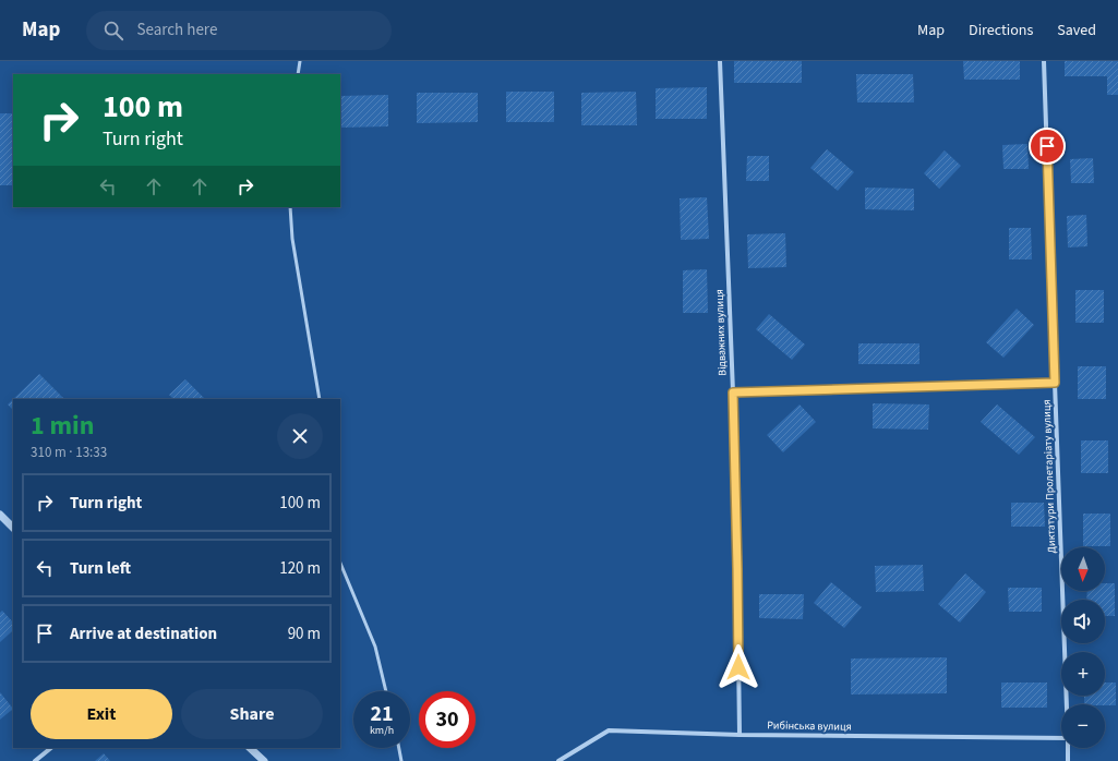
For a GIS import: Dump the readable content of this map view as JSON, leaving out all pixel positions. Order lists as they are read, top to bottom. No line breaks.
{"streets":{"street":["Відважних вулиця","Диктатури Пролетаріату вулиця","Рибінська вулиця"]},"crossings":[["Відважних вулиця","Рибінська вулиця"]],"north":"bottom","page":{"header":"Map","search":"Search here","nav":["Map","Directions","Saved"],"turn":["100 m","Turn right"],"heading":["1 min","310 m · 13:33"],"list":[{"name":"Turn right","value":"100 m"},{"name":"Turn left","value":"120 m"},{"name":"Arrive at destination","value":"90 m"}],"map_buttons":["+","−"],"buttons":["Exit","Share"],"speed":"21 km/h","limit":"30"}}
